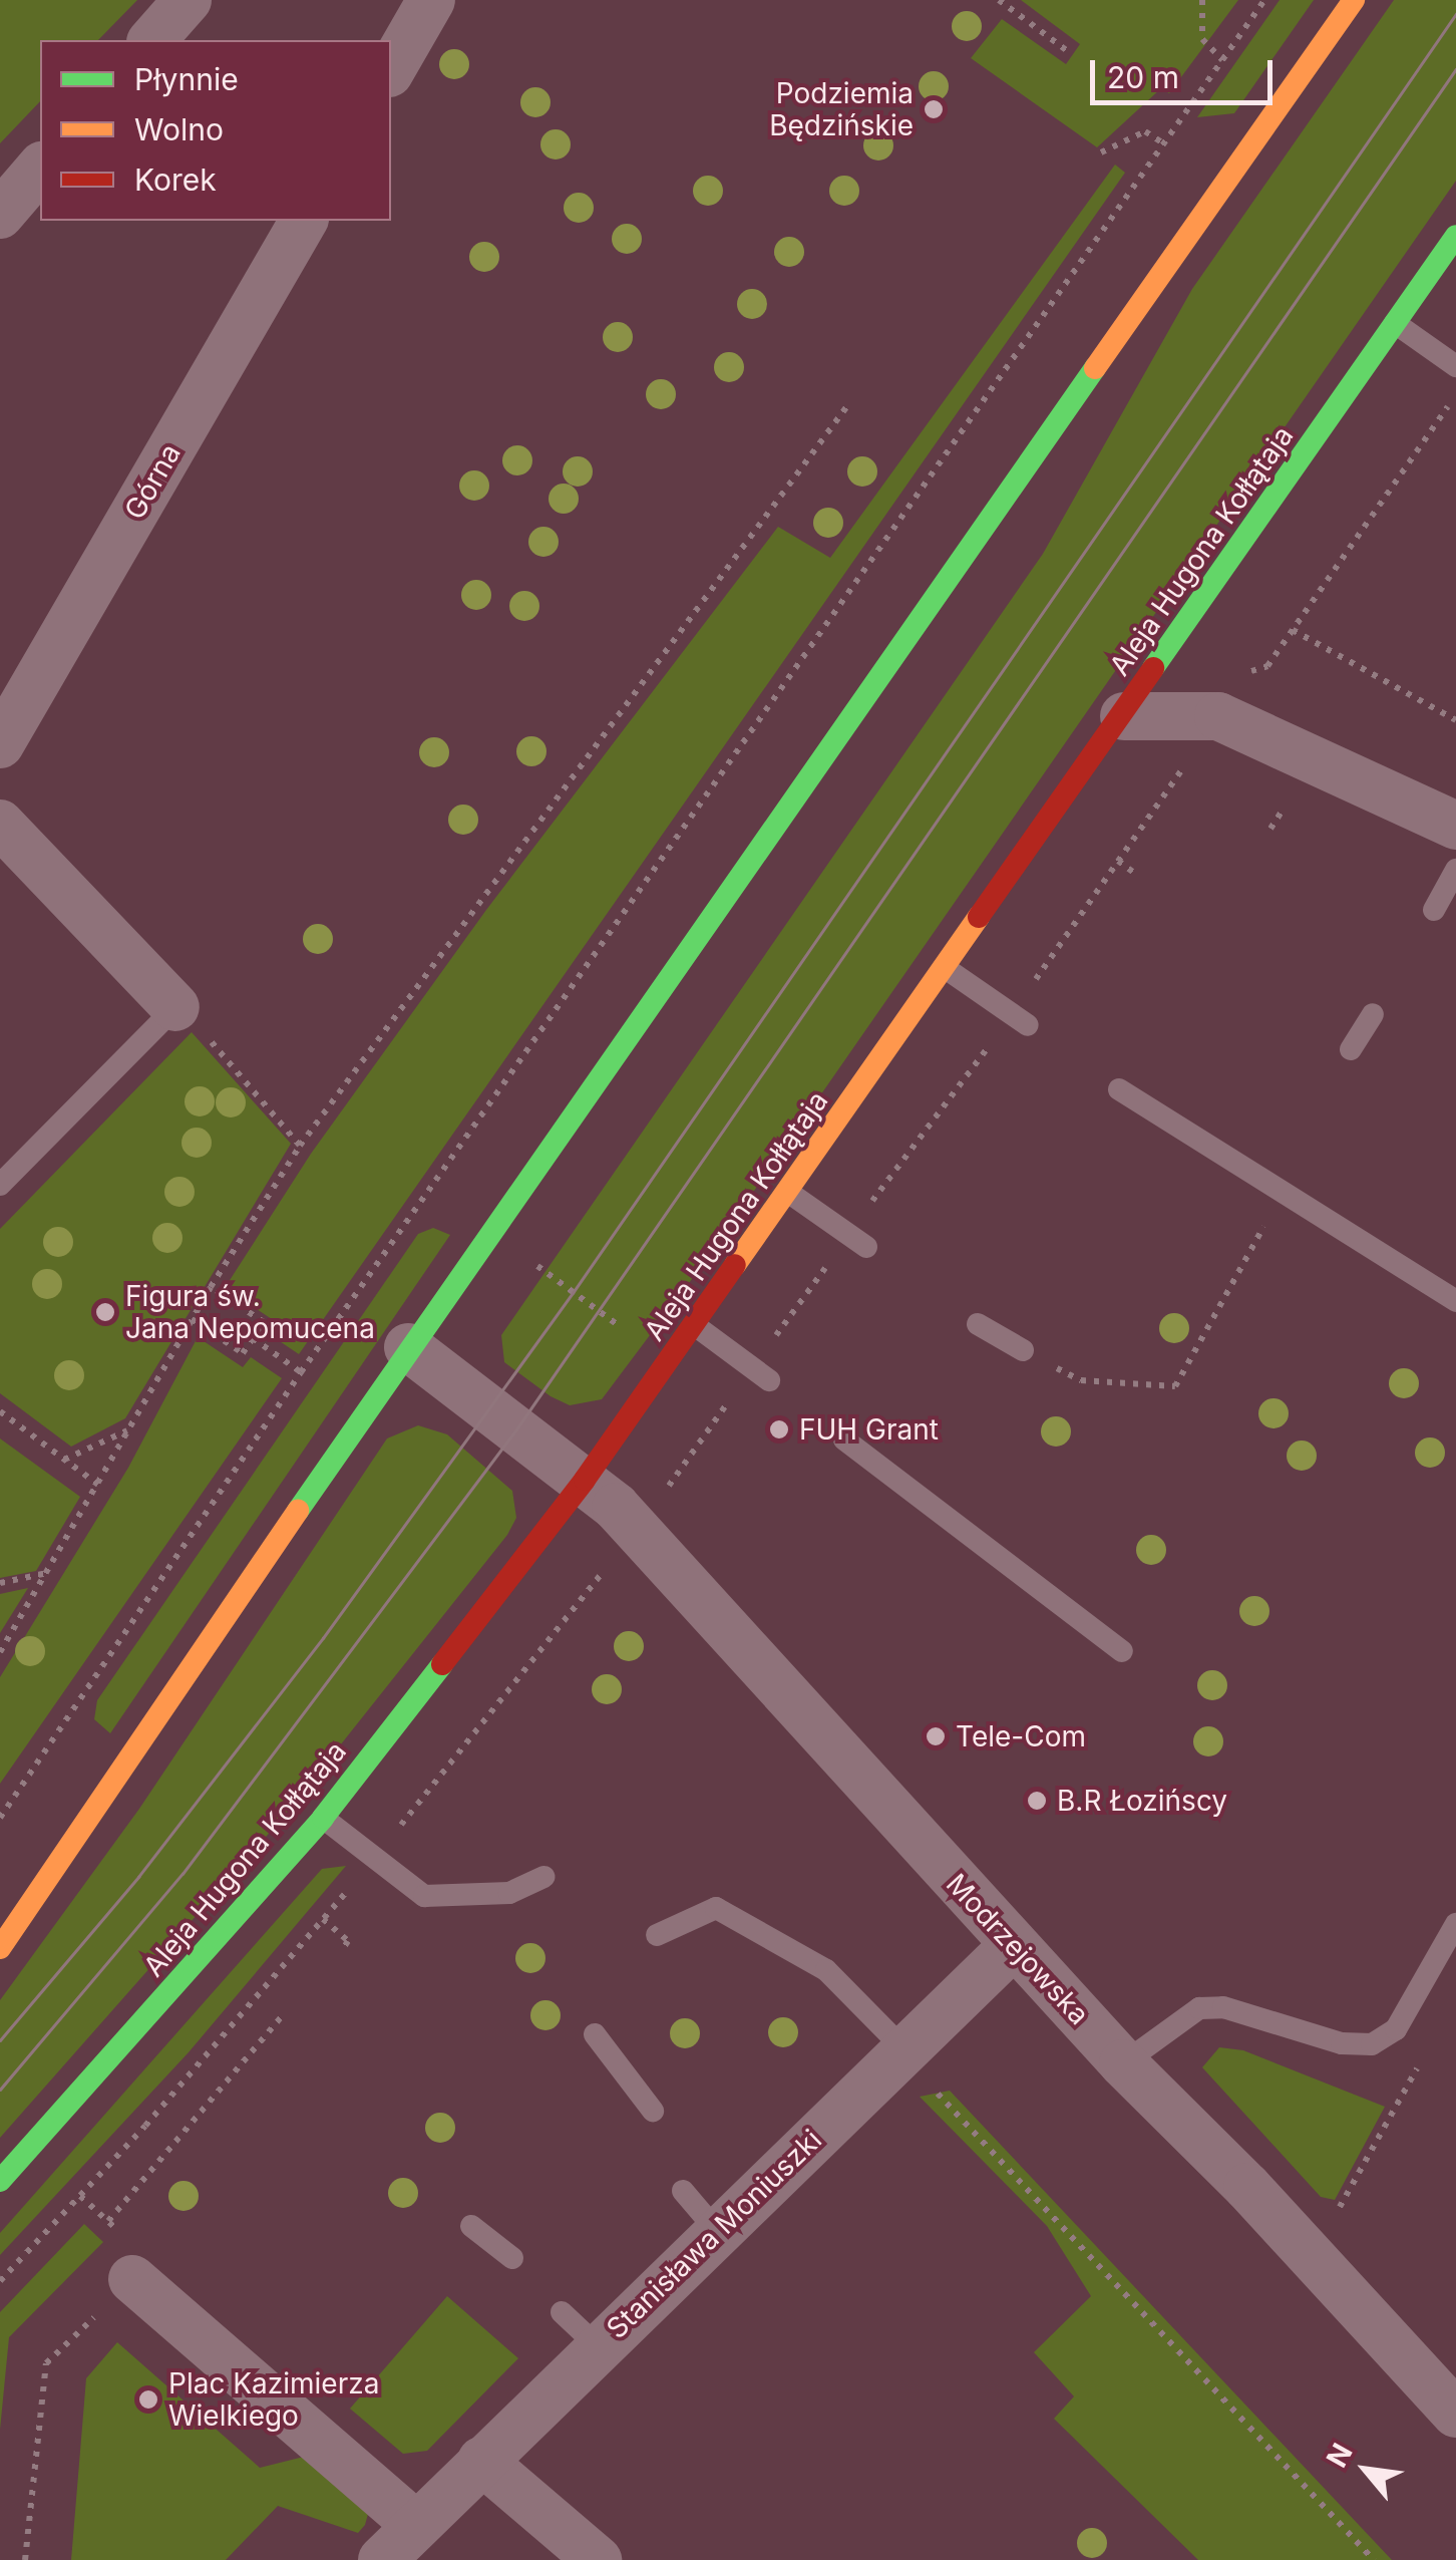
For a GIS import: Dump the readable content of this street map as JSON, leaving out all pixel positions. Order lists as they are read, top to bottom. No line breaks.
{"streets":{"main road":["Aleja Hugona Kołłątaja"],"street":["Górna","Modrzejowska","Stanisława Moniuszki"]},"crossings":[["Aleja Hugona Kołłątaja","Modrzejowska"],["Modrzejowska","Stanisława Moniuszki"]],"places":["Podziemia Będzińskie","Figura św. Jana Nepomucena","FUH Grant","Tele-Com","B.R Łozińscy","Plac Kazimierza Wielkiego"],"legend":["Płynnie","Wolno","Korek"],"scale_bar":"20 m","north":"top left"}
